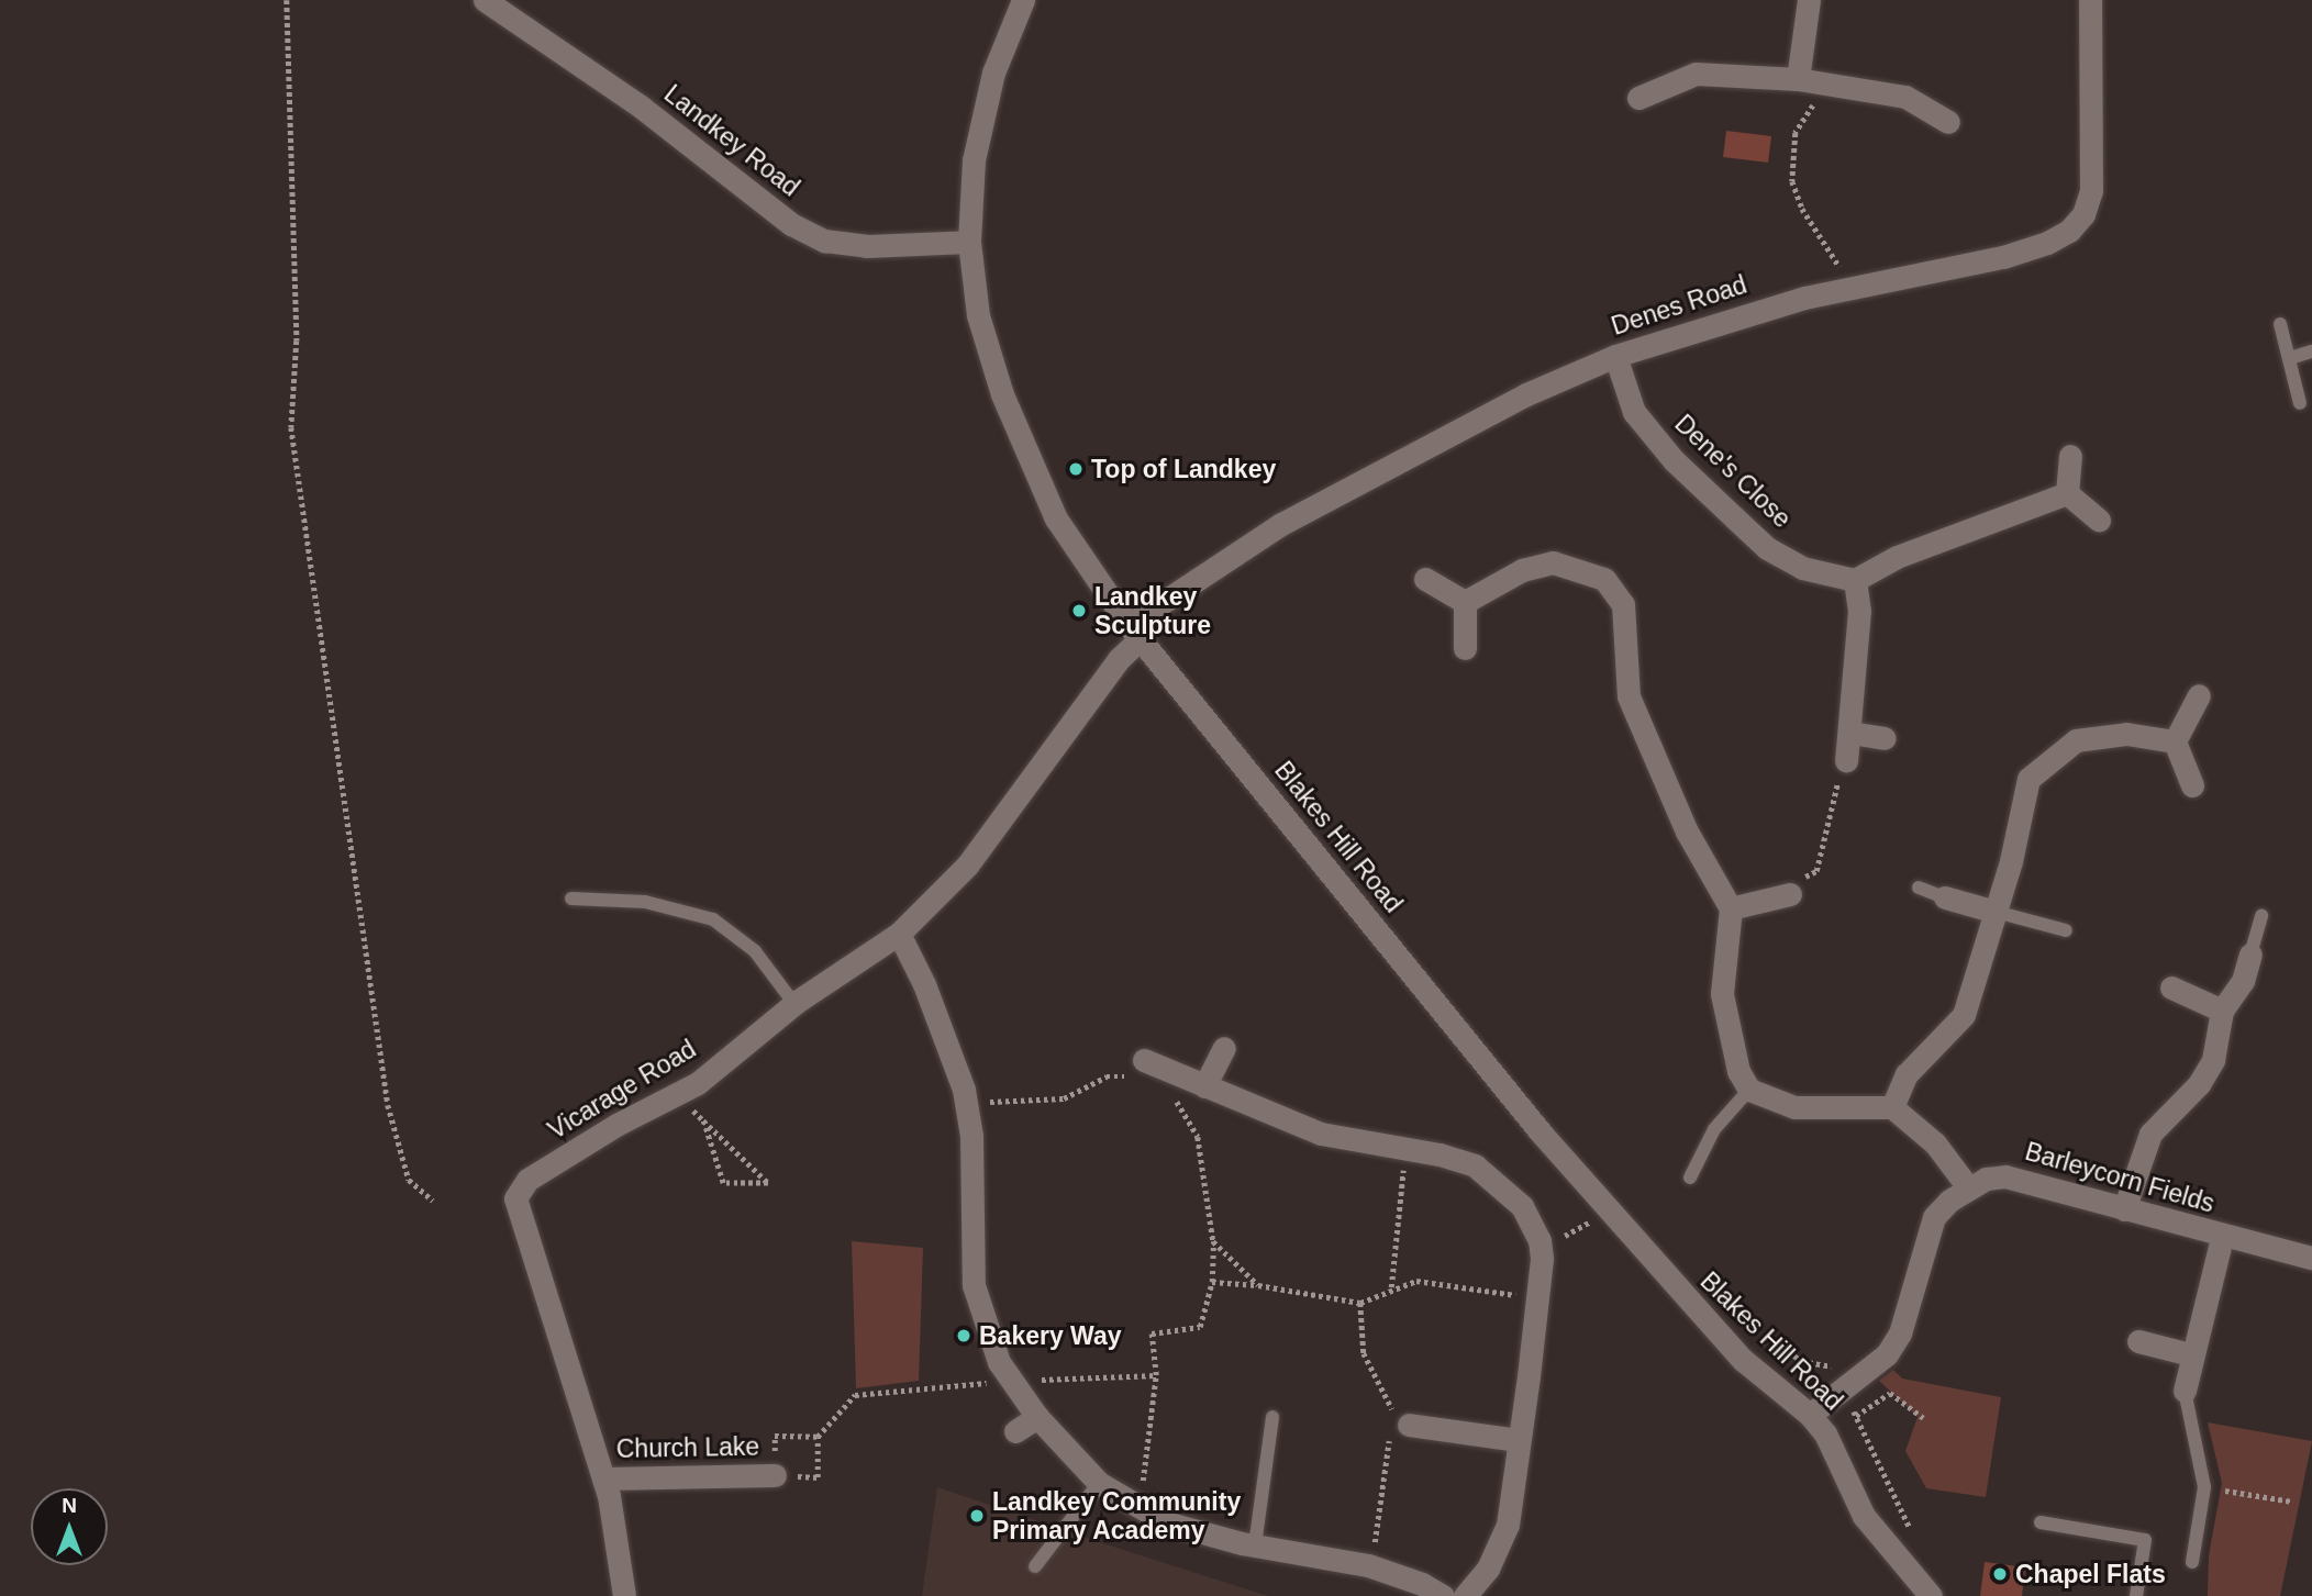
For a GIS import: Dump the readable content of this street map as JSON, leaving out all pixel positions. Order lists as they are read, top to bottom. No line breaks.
{"streets":{"street":["Landkey Road","Denes Road","Dene's Close","Blakes Hill Road","Vicarage Road","Barleycorn Fields","Church Lake"]},"crossings":[["Landkey Road","Blakes Hill Road"],["Denes Road","Dene's Close"],["Denes Road","Blakes Hill Road"],["Denes Road","Vicarage Road"],["Blakes Hill Road","Vicarage Road"],["Blakes Hill Road","Barleycorn Fields"],["Vicarage Road","Church Lake"]],"places":["Top of Landkey","Landkey Sculpture","Bakery Way","Landkey Community Primary Academy","Chapel Flats"],"north":"top"}
